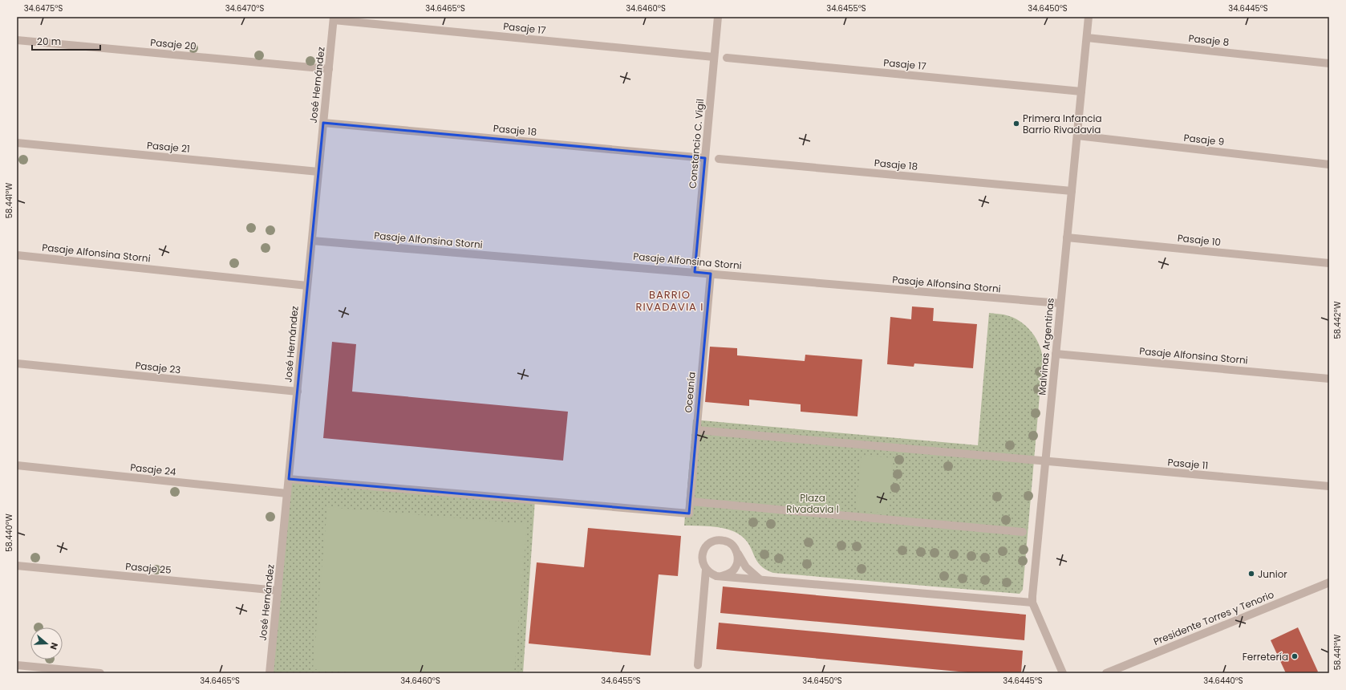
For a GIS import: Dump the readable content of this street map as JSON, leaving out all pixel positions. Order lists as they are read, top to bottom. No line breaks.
{"streets":{"street":["Pasaje 17","Pasaje 8","Pasaje 20","José Hernández","Pasaje 18","Pasaje 9","Constancio C. Vigil","Pasaje 21","Pasaje Alfonsina Storni","Pasaje 10","Malvinas Argentinas","Pasaje 23","Oceanía","Pasaje 11","Pasaje 24","Pasaje 25","Presidente Torres y Tenorio"]},"crossings":[["Pasaje 17","José Hernández"],["Pasaje 17","Constancio C. Vigil"],["Pasaje 17","Malvinas Argentinas"],["Pasaje 8","Malvinas Argentinas"],["Pasaje 20","José Hernández"],["José Hernández","Pasaje 18"],["José Hernández","Pasaje 21"],["José Hernández","Pasaje Alfonsina Storni"],["José Hernández","Pasaje 23"],["José Hernández","Oceanía"],["José Hernández","Pasaje 24"],["José Hernández","Pasaje 25"],["Pasaje 18","Constancio C. Vigil"],["Pasaje 18","Malvinas Argentinas"],["Pasaje 9","Malvinas Argentinas"],["Constancio C. Vigil","Pasaje Alfonsina Storni"],["Pasaje Alfonsina Storni","Malvinas Argentinas"],["Pasaje Alfonsina Storni","Oceanía"],["Pasaje 10","Malvinas Argentinas"],["Malvinas Argentinas","Pasaje 11"],["Oceanía","Pasaje 11"]],"districts":["BARRIO RIVADAVIA I"],"parks":["Plaza Rivadavia I"],"places":["Primera Infancia Barrio Rivadavia","Junior","Ferretería"],"scale_bar":"20 m","north":"right","coordinates":["34.6475°S","34.6470°S","34.6465°S","34.6460°S","34.6455°S","34.6450°S","34.6445°S","58.441°W","58.442°W","58.440°W","34.6440°S"]}
